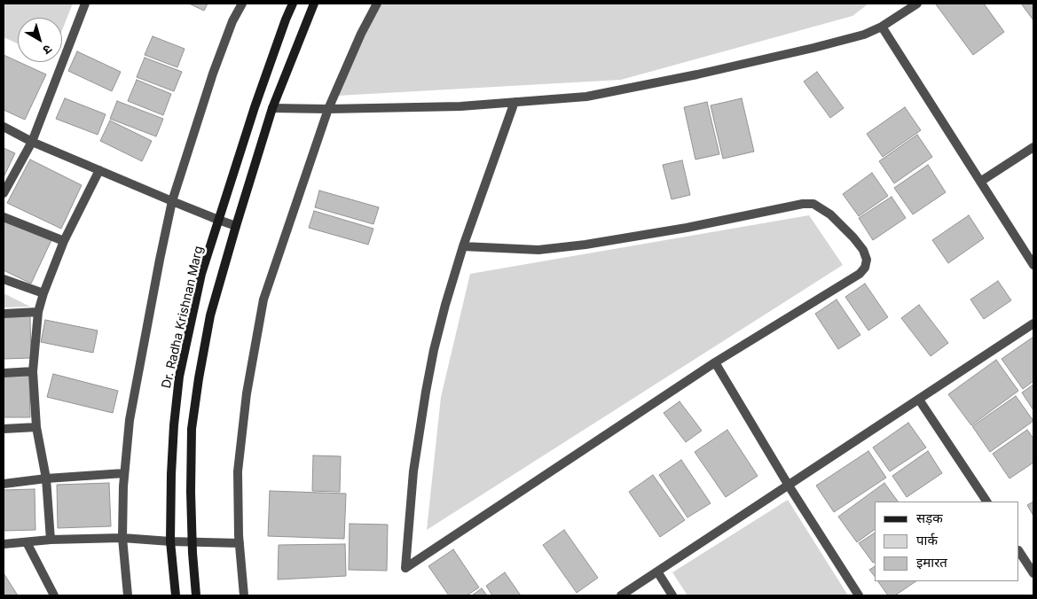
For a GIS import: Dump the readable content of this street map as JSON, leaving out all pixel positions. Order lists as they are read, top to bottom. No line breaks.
{"streets":{"street":["Dr. Radha Krishnan Marg"]},"legend":["सड़क","पार्क","इमारत"],"north":"bottom right"}
